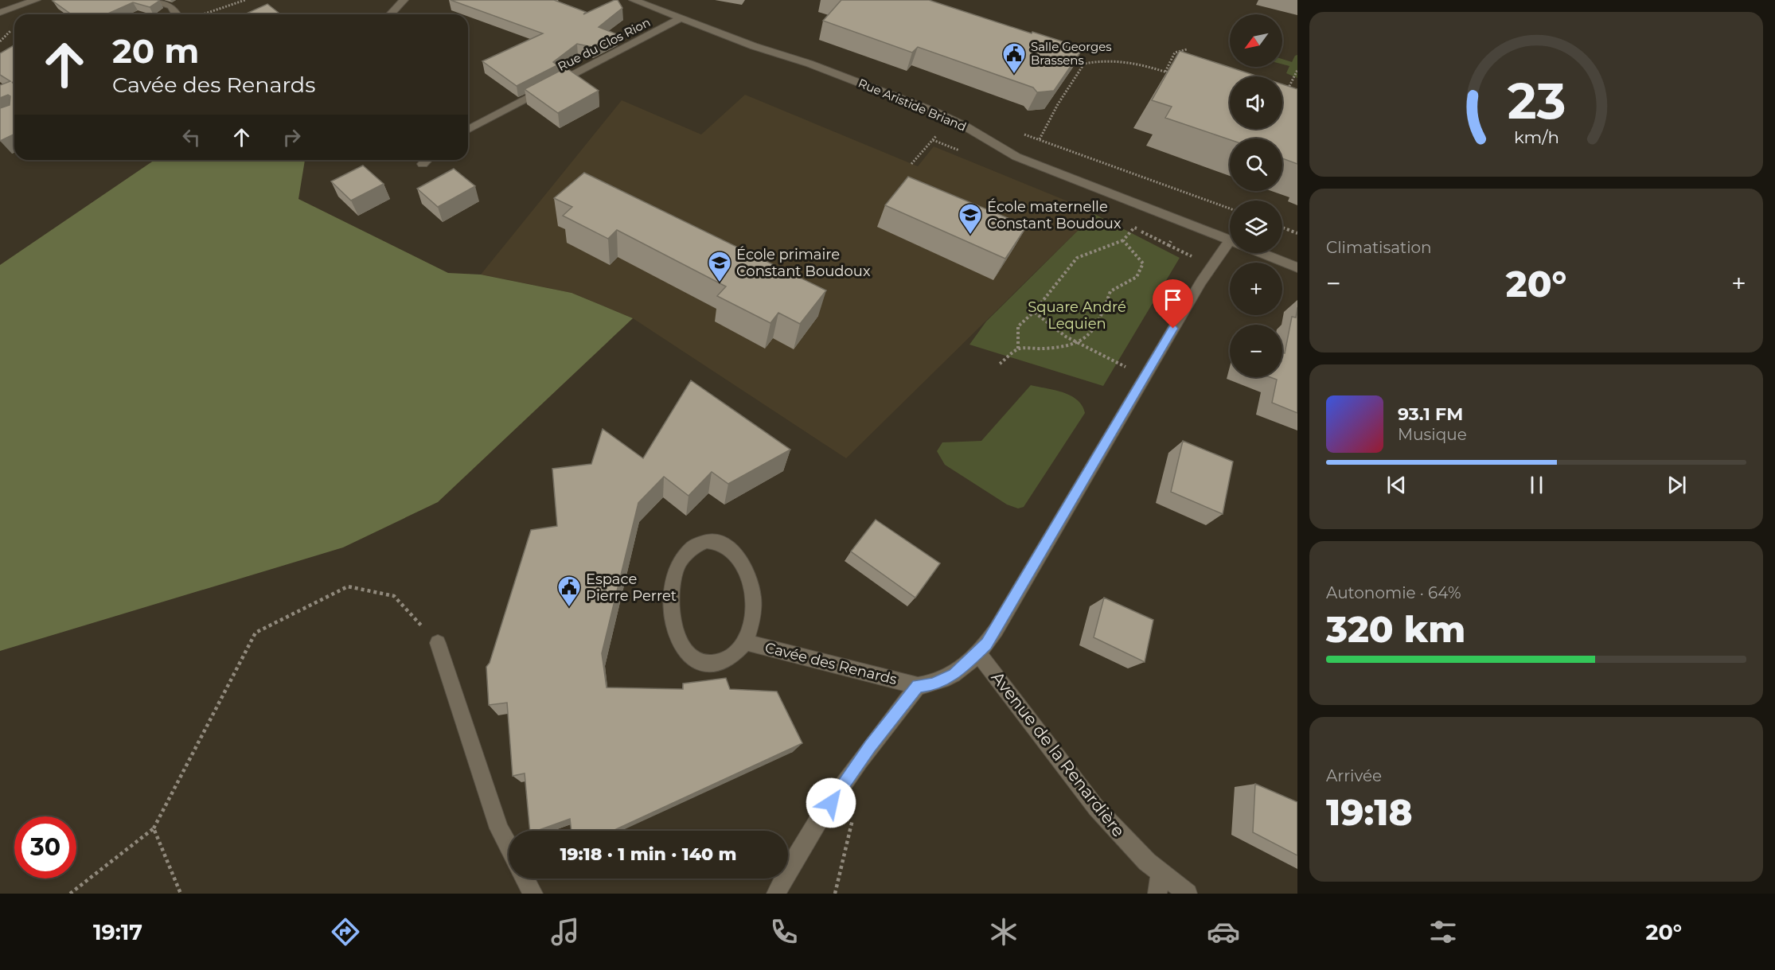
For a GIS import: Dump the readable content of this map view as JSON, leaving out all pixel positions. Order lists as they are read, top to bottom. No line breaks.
{"streets":{"street":["Rue du Clos Rion","Rue Aristide Briand","Cavée des Renards","Avenue de la Renardière"]},"crossings":[["Rue du Clos Rion","Rue Aristide Briand"],["Cavée des Renards","Avenue de la Renardière"]],"parks":["Square André Lequien"],"places":{"public building":["Salle Georges Brassens","Espace Pierre Perret"],"school or university":["École maternelle Constant Boudoux","École primaire Constant Boudoux"]},"north":"bottom left","page":{"map_buttons":["+","−"],"turn":["20 m","Cavée des Renards"],"tile":["Climatisation",["Autonomie · 64%","320 km"],["Arrivée","19:18"]],"heat":["−","20°","+"],"song":["93.1 FM","Musique"],"limit":"30","trip":"19:18 · 1 min · 140 m","tabs":["19:17","20°"],"gauge":["23","km/h"]}}
